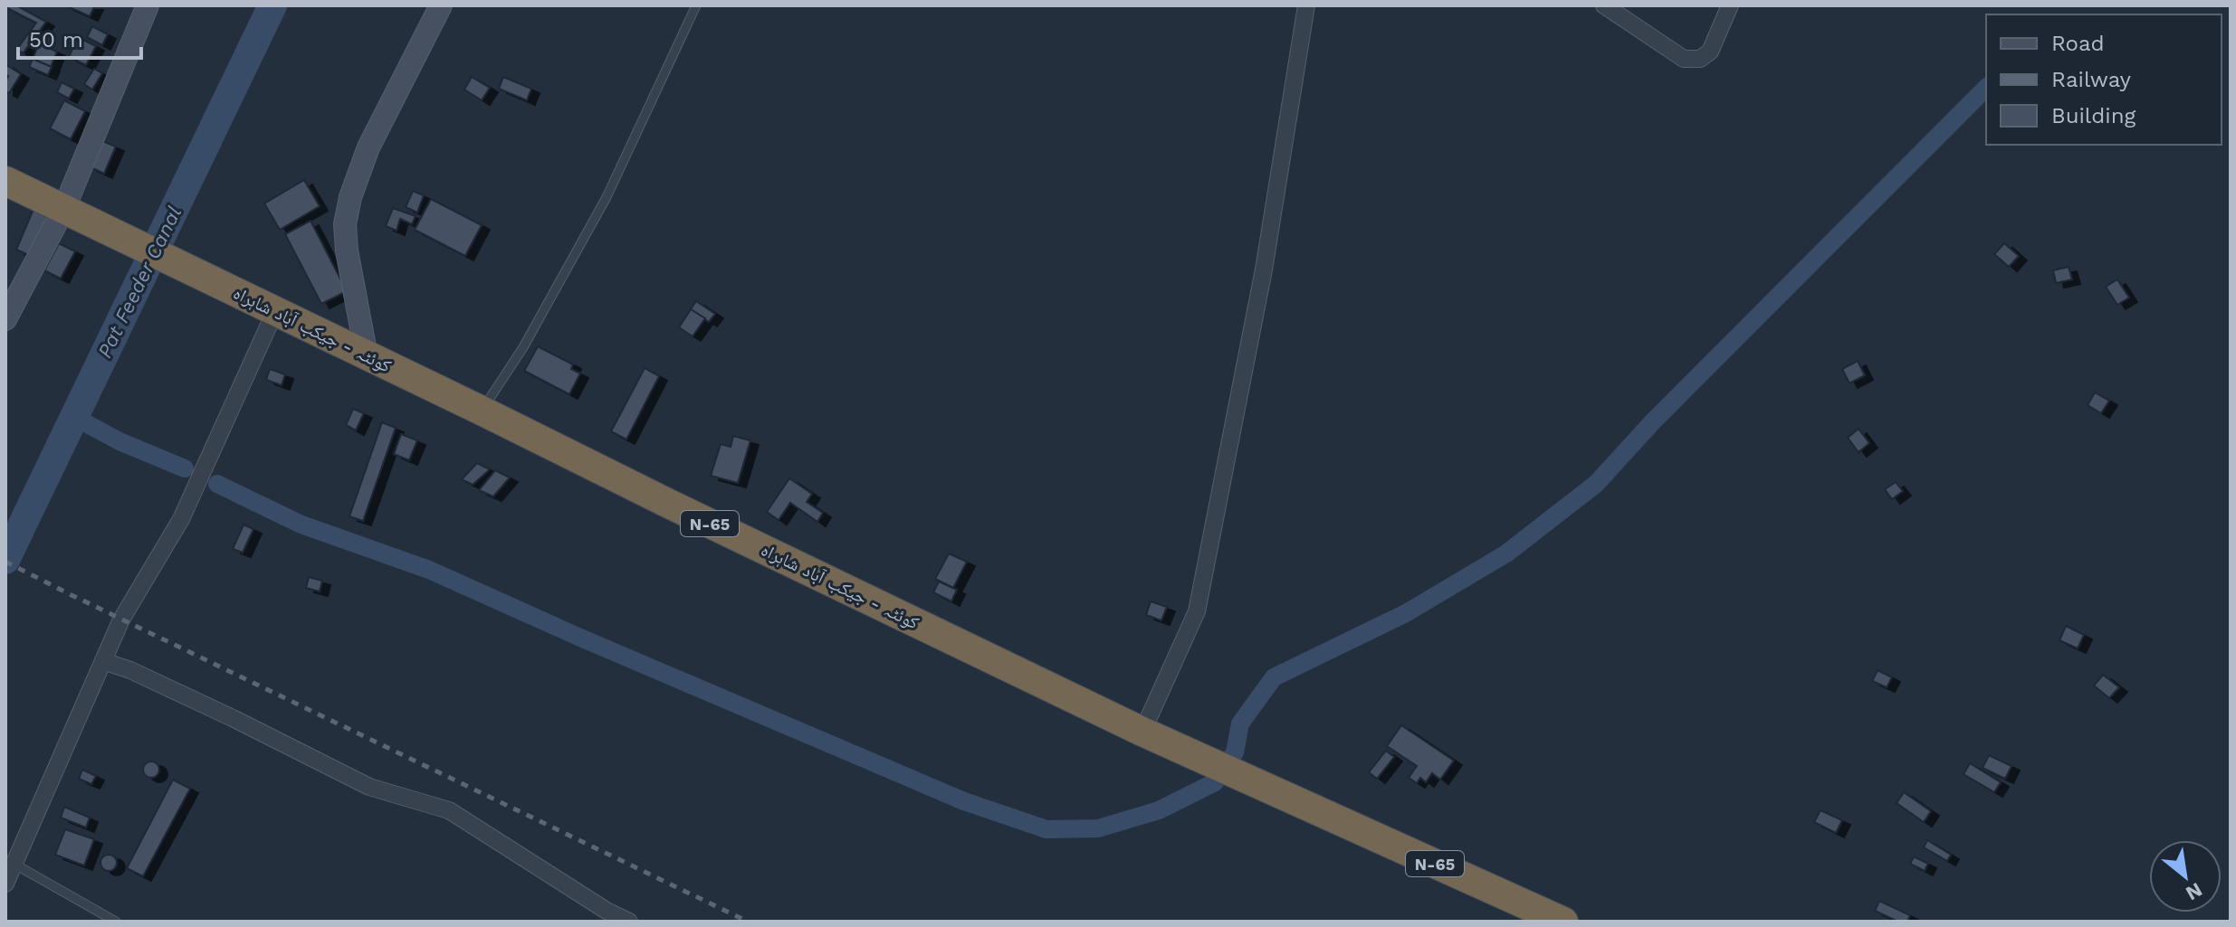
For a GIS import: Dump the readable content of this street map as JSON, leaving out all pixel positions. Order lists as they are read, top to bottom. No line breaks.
{"streets":{"highway":["کوئٹہ - جیکب آباد شاہراہ","N-65"]},"water":["Pat Feeder Canal"],"legend":["Road","Railway","Building"],"scale_bar":"50 m","north":"bottom right"}
